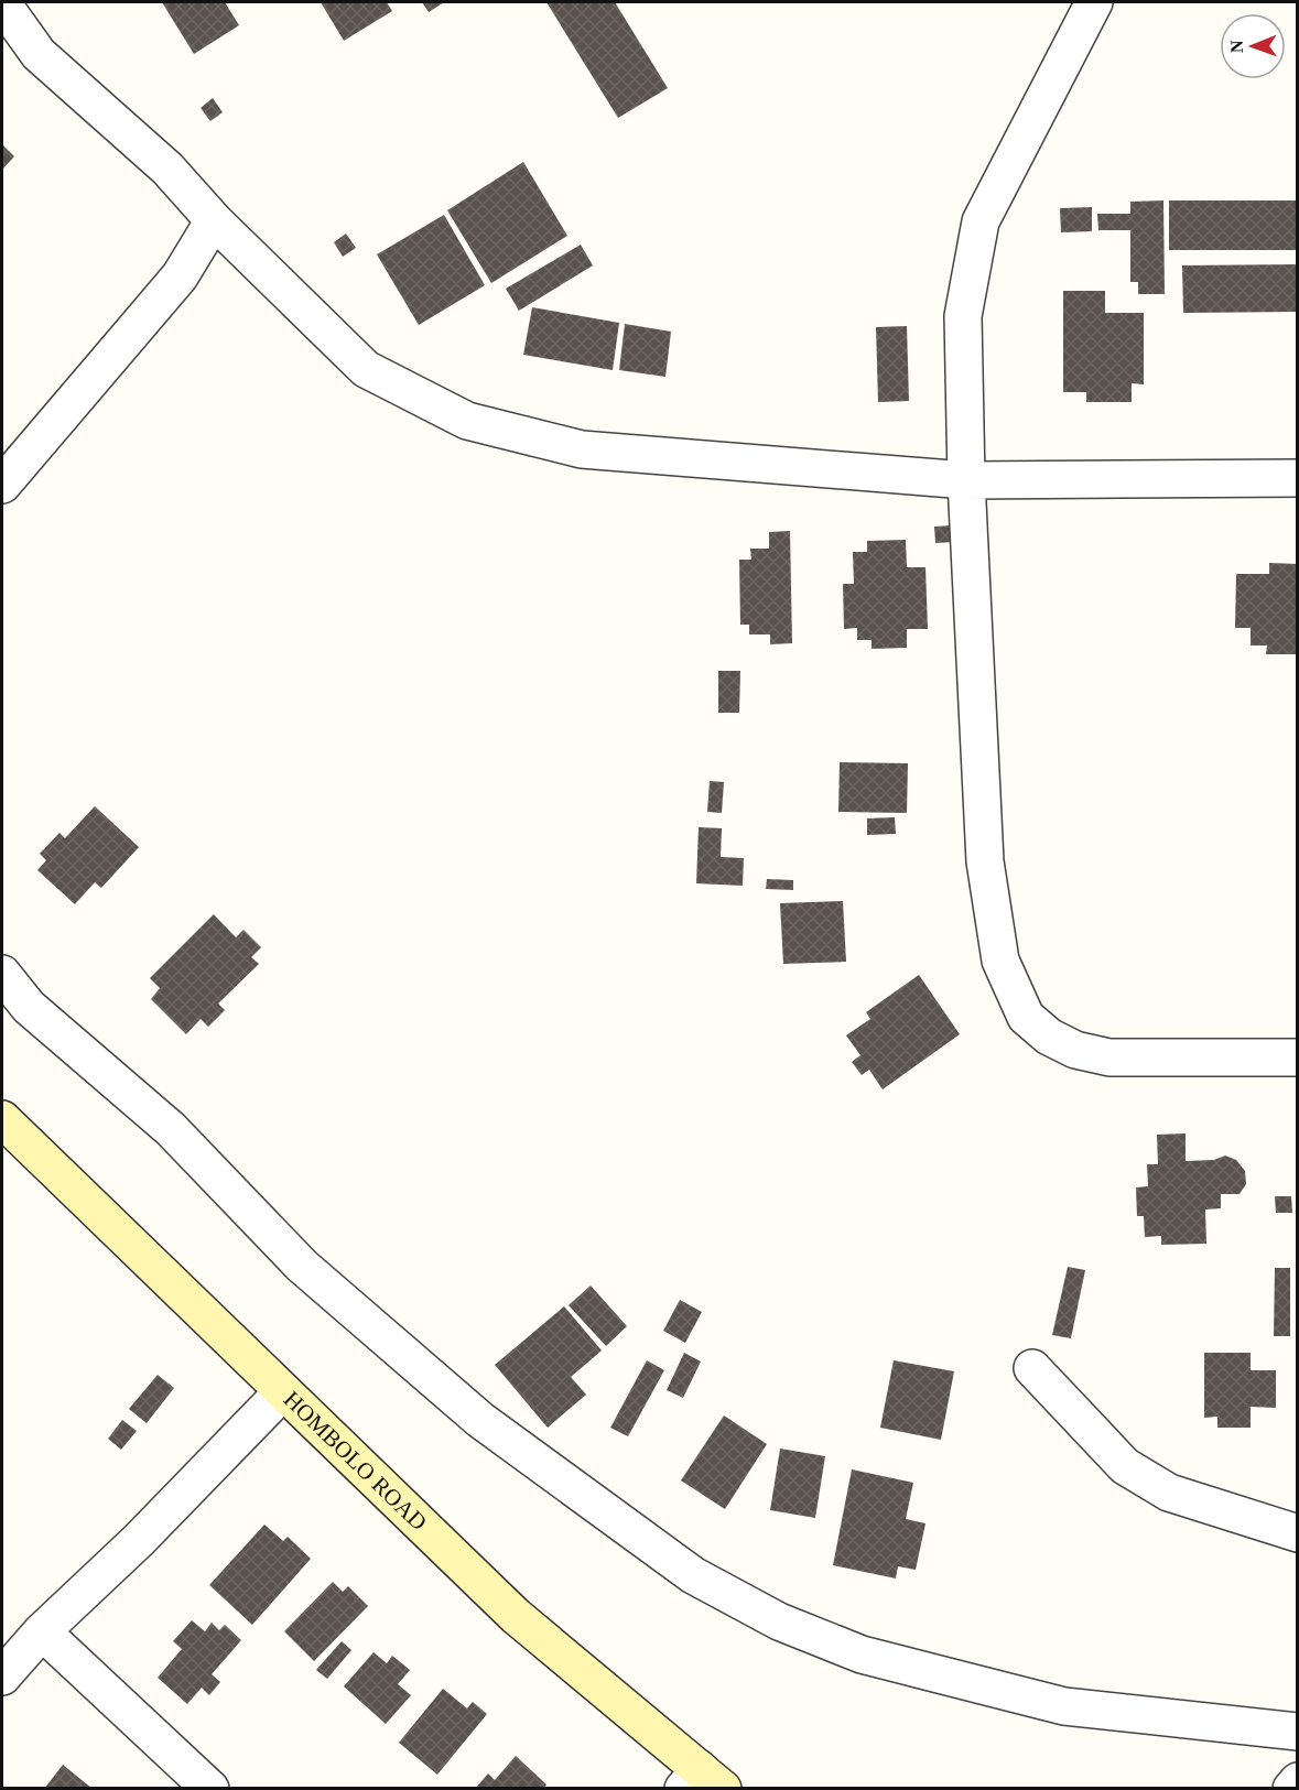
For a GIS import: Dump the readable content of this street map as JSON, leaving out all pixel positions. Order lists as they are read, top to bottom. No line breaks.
{"streets":{"street":["HOMBOLO ROAD"]},"north":"left"}
